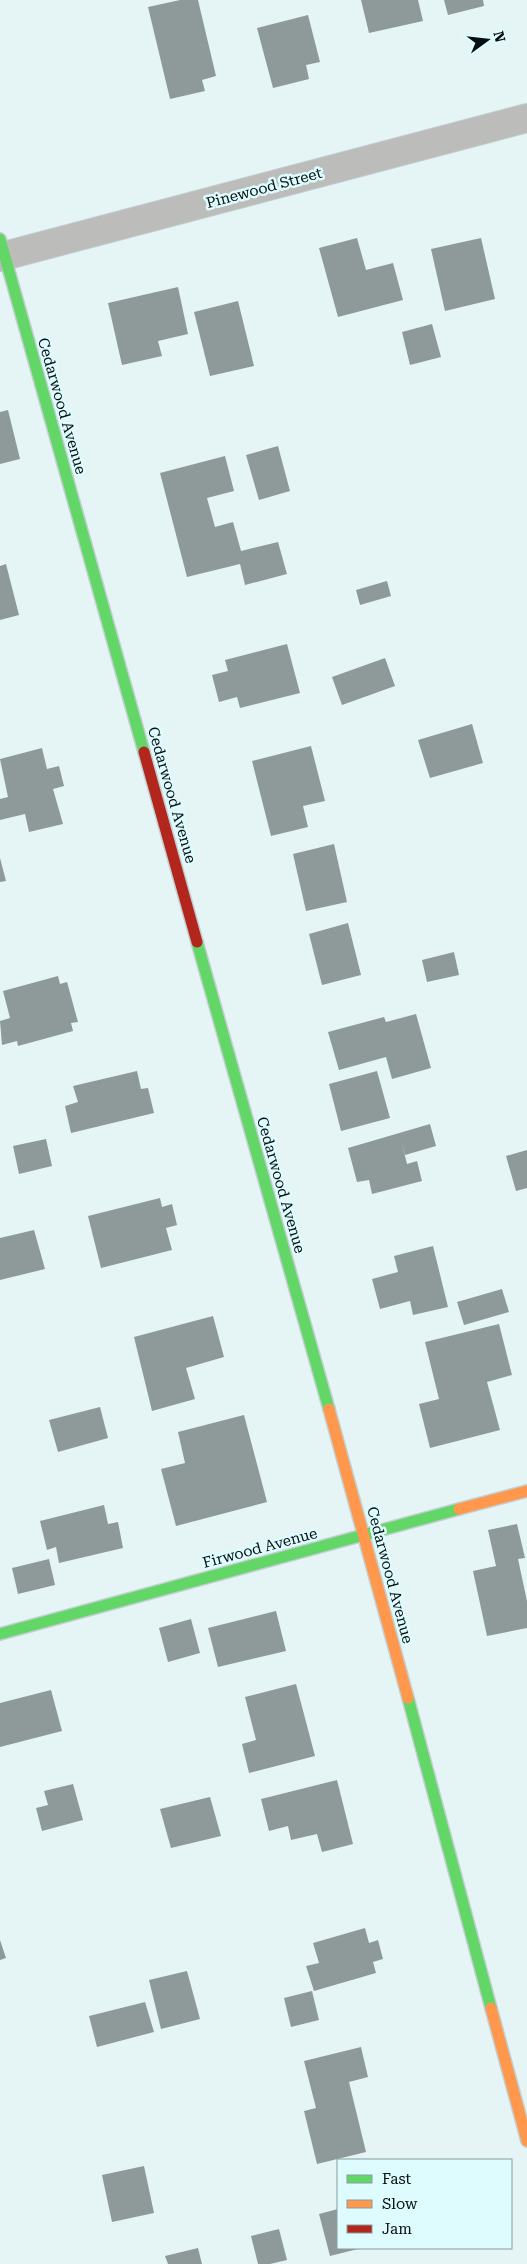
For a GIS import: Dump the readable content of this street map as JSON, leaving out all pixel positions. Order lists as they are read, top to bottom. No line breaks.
{"streets":{"street":["Pinewood Street","Cedarwood Avenue","Firwood Avenue"]},"crossings":[["Pinewood Street","Cedarwood Avenue"],["Cedarwood Avenue","Firwood Avenue"]],"legend":["Fast","Slow","Jam"],"north":"right"}
